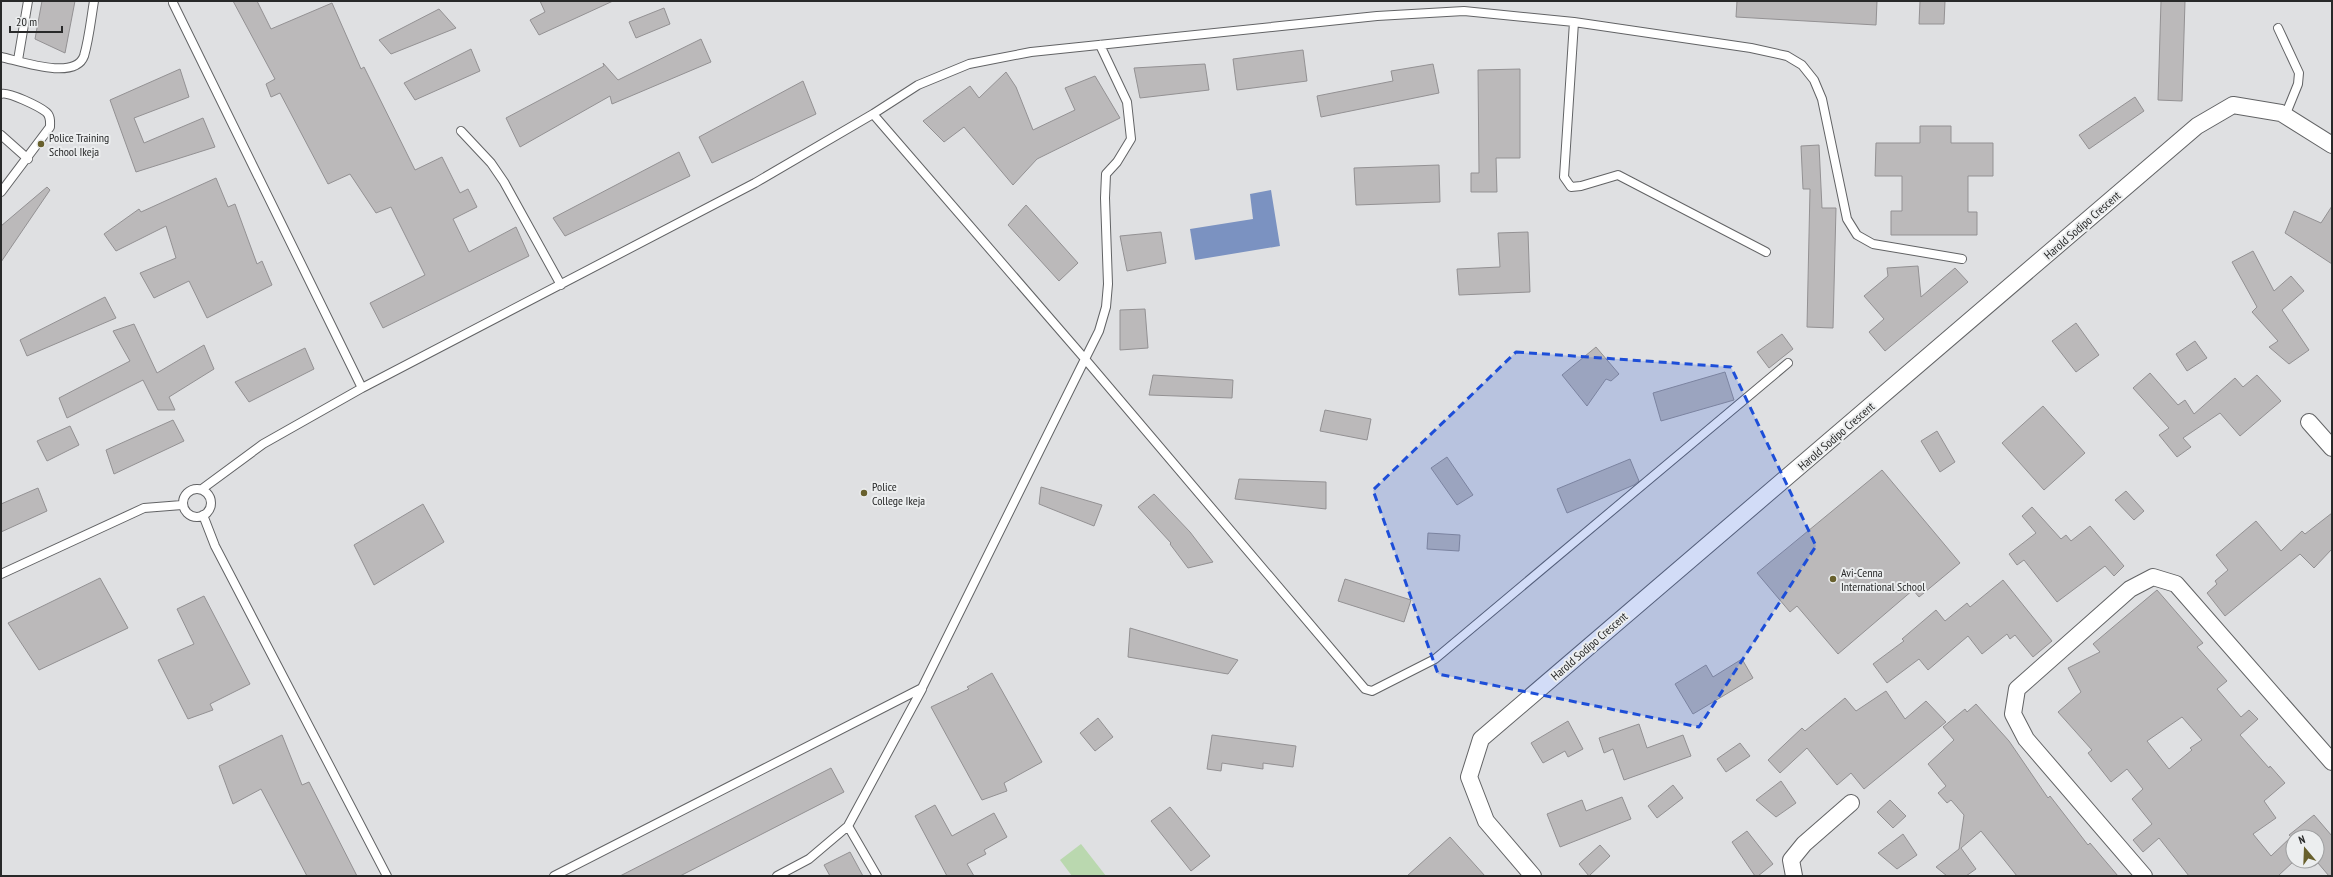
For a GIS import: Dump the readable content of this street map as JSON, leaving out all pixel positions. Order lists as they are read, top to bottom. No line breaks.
{"streets":{"street":["Harold Sodipo Crescent"]},"places":["Police Training School Ikeja","Police College Ikeja","Avi-Cenna International School"],"scale_bar":"20 m","north":"top"}
